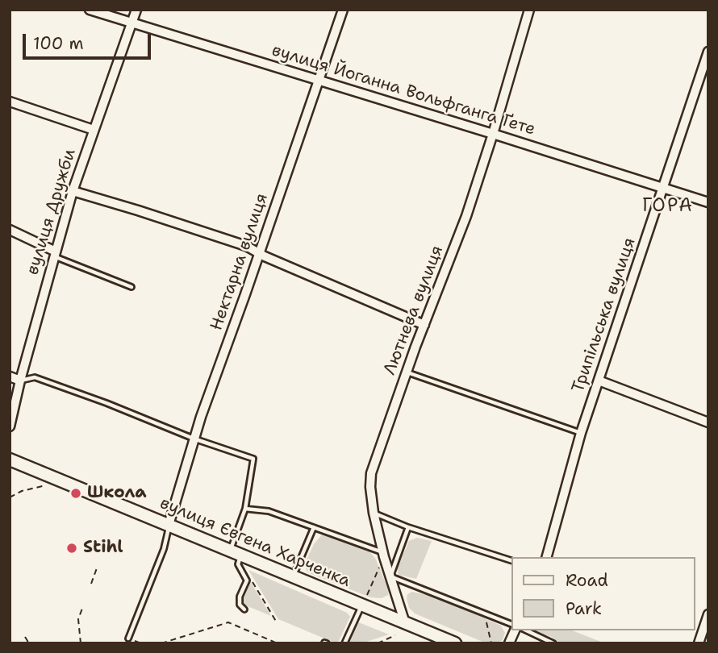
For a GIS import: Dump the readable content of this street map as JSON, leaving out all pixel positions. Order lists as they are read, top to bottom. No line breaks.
{"streets":{"main road":["вулиця Євгена Харченка"],"street":["вулиця Йоганна Вольфганга Ґете","вулиця Дружби","Нектарна вулиця","Лютнева вулиця","Трипільська вулиця"]},"crossings":[["вулиця Йоганна Вольфганга Ґете","вулиця Дружби"],["вулиця Йоганна Вольфганга Ґете","Нектарна вулиця"],["вулиця Йоганна Вольфганга Ґете","Лютнева вулиця"],["вулиця Йоганна Вольфганга Ґете","Трипільська вулиця"],["Нектарна вулиця","вулиця Євгена Харченка"],["Лютнева вулиця","вулиця Євгена Харченка"]],"districts":["ГОРА"],"places":["Школа","Stihl"],"legend":["Road","Park"],"scale_bar":"100 m"}
